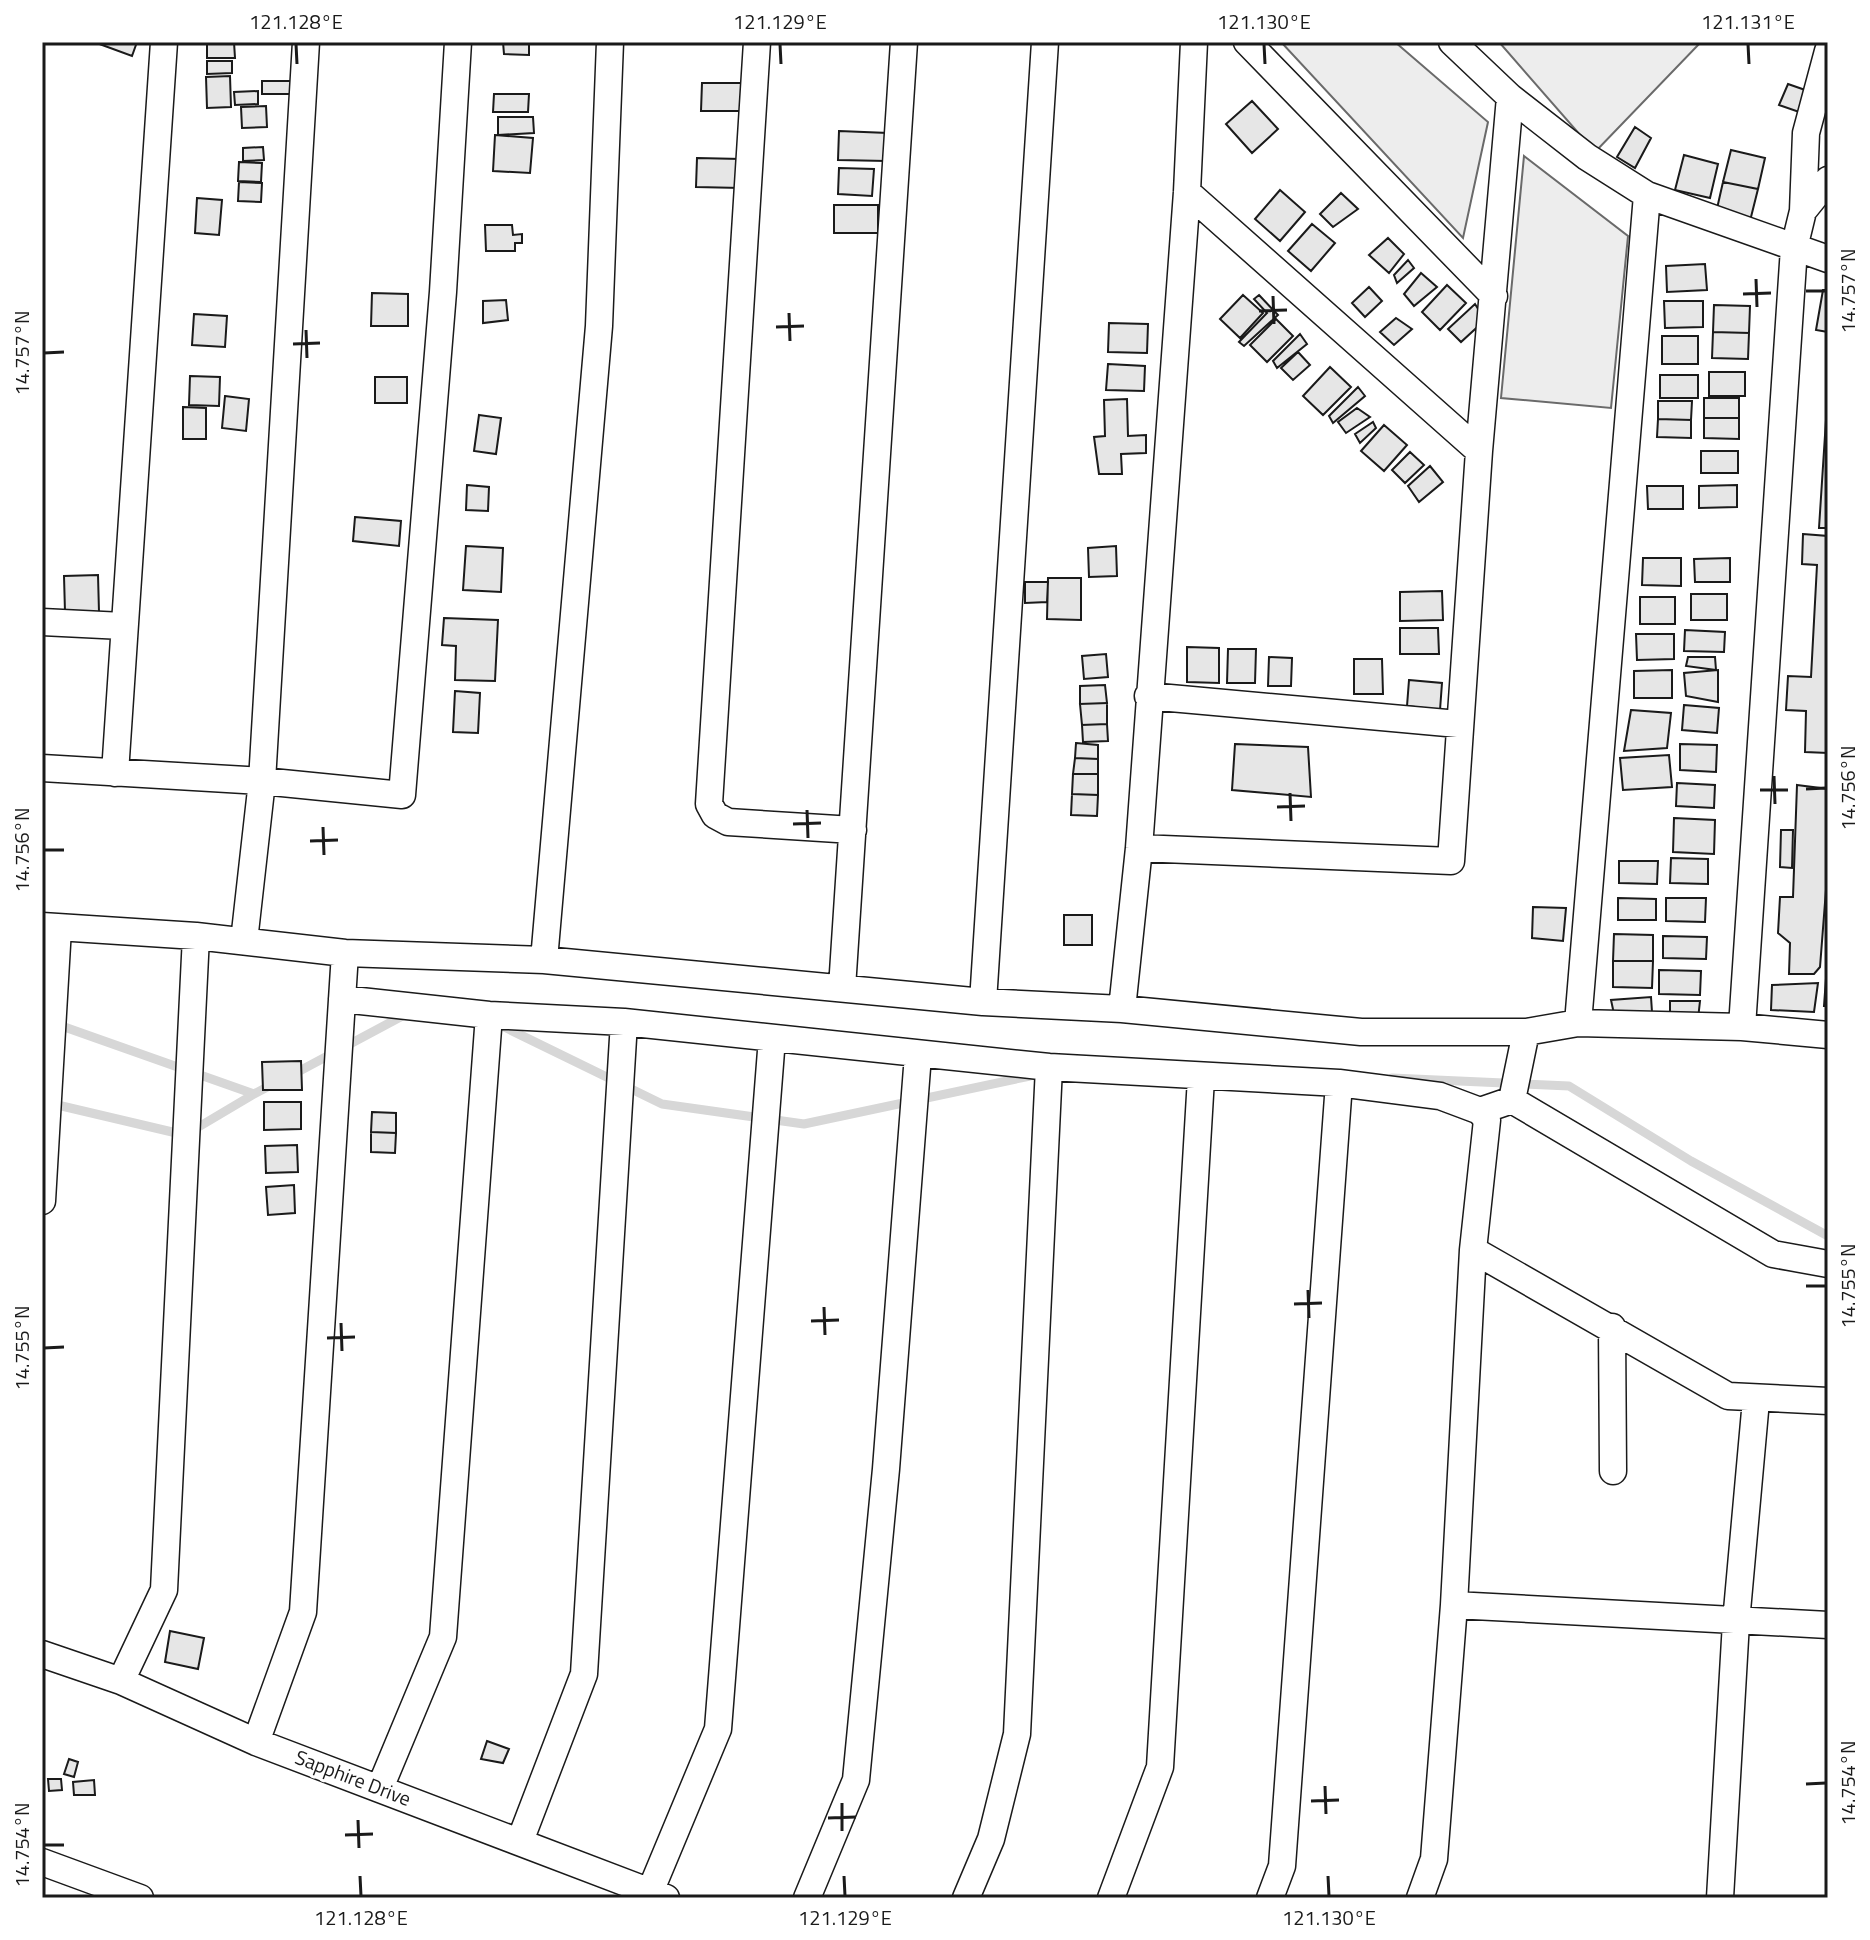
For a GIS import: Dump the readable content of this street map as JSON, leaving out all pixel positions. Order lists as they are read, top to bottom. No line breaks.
{"streets":{"street":["Sapphire Drive"]},"coordinates":["121.128°E","121.129°E","121.130°E","121.131°E","14.757°N","14.756°N","14.755°N","14.754°N"]}
